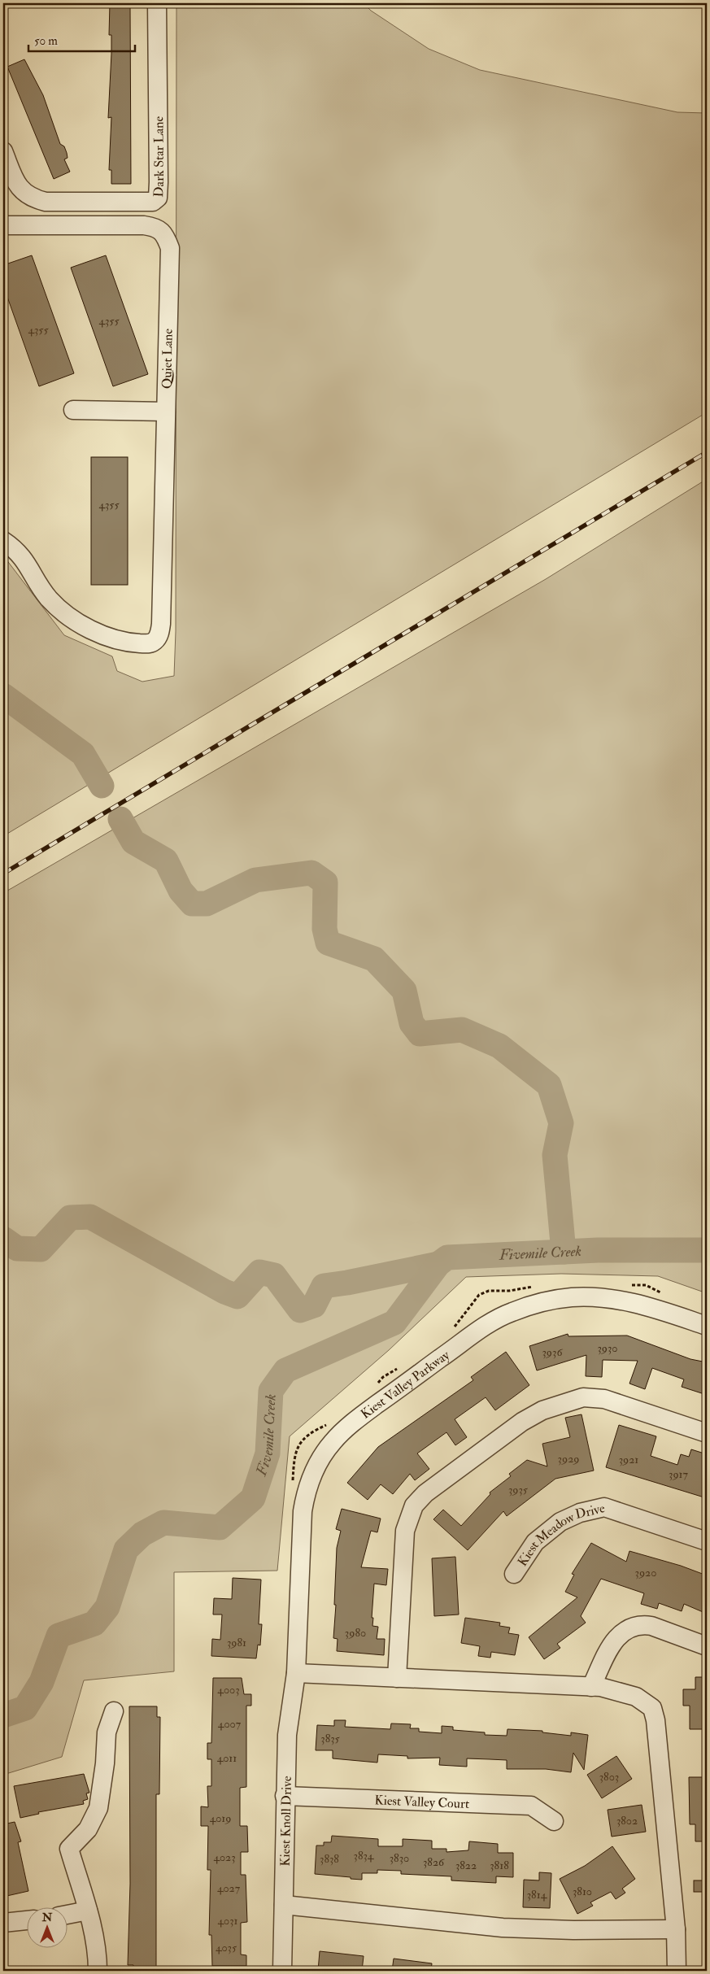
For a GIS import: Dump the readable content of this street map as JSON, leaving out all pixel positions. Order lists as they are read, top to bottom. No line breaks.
{"streets":{"street":["Dark Star Lane","Quiet Lane","Kiest Valley Parkway","Kiest Meadow Drive","Kiest Valley Court","Kiest Knoll Drive"]},"crossings":[["Kiest Valley Parkway","Kiest Knoll Drive"],["Kiest Valley Court","Kiest Knoll Drive"]],"water":["Fivemile Creek"],"house_numbers":["4355","4355","4355","3930","3936","3929","3921","3917","3935","3920","3980","3981","4003","4007","3835","4011","3803","4019","3802","3834","4023","3830","3838","3826","3822","3818","4027","3810","3814","4031","4035"],"scale_bar":"50 m","north":"top"}
